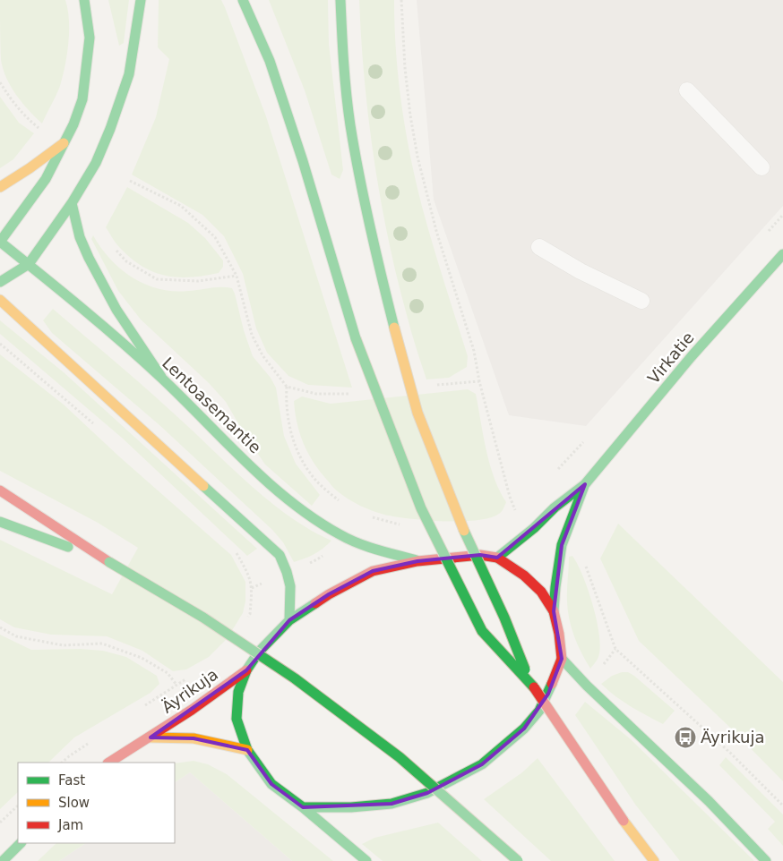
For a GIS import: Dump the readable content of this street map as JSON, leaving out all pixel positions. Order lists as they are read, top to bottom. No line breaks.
{"streets":{"main road":["Virkatie","Lentoasemantie","Äyrikuja"]},"places":{"bus stop":["Äyrikuja"]},"legend":["Fast","Slow","Jam"]}
